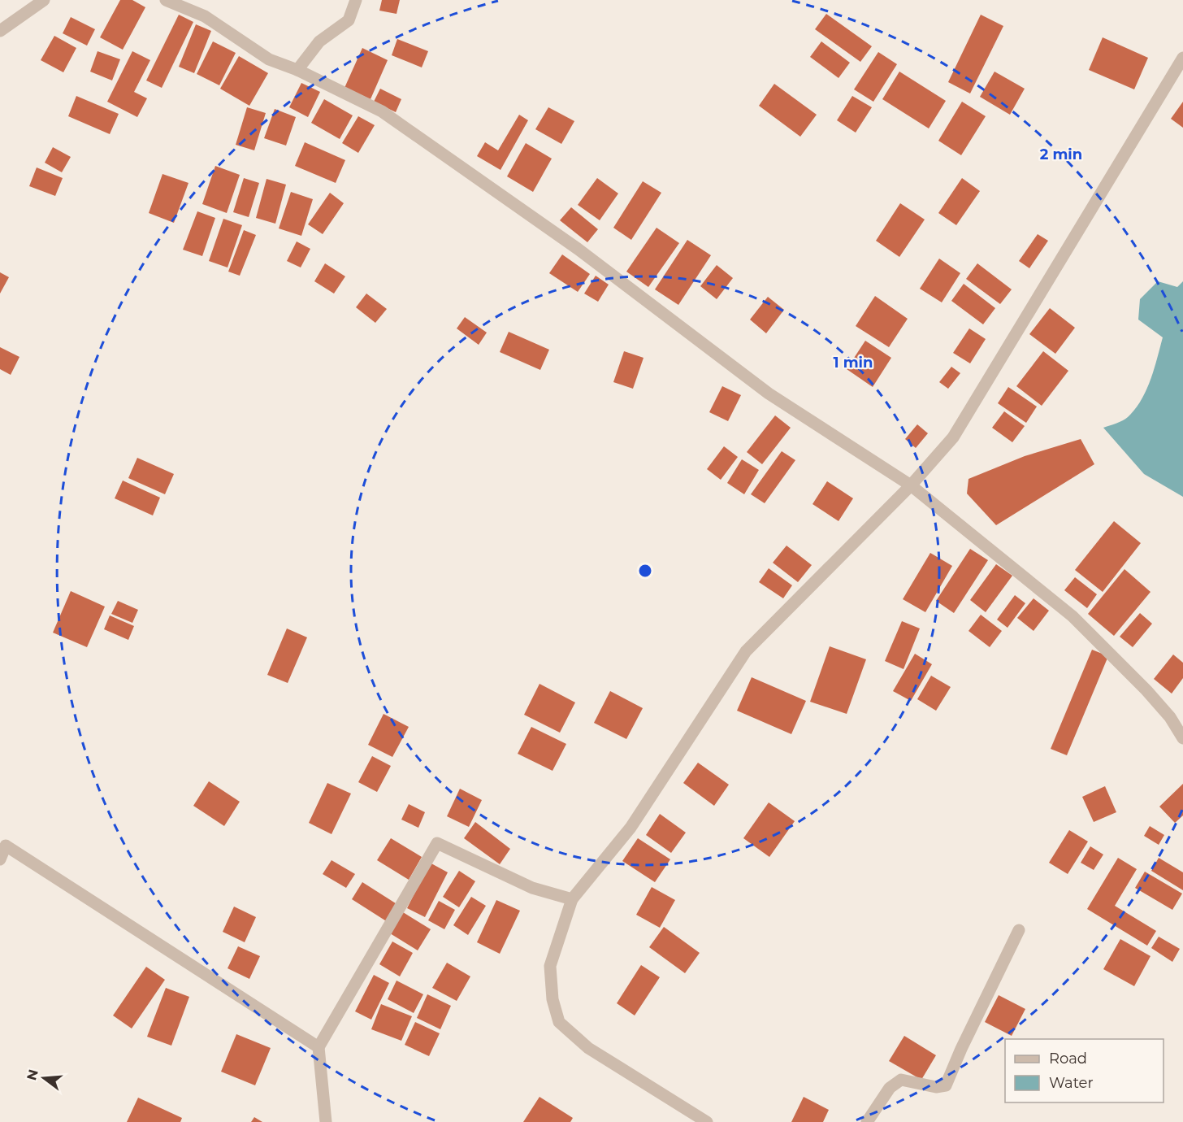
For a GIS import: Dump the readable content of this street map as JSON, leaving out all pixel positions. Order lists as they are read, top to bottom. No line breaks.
{"legend":["Road","Water"],"north":"left","rings":["2 min","1 min"]}
